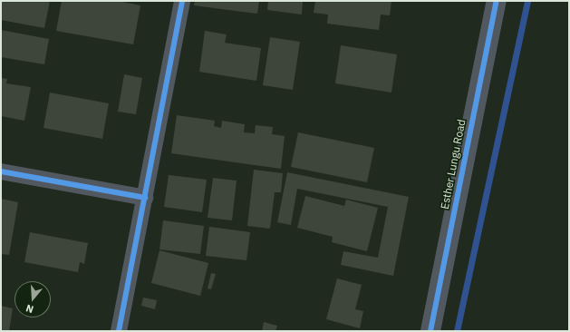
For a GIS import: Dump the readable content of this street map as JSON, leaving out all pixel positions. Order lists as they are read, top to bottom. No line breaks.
{"streets":{"street":["Esther Lungu Road"]},"north":"bottom"}
